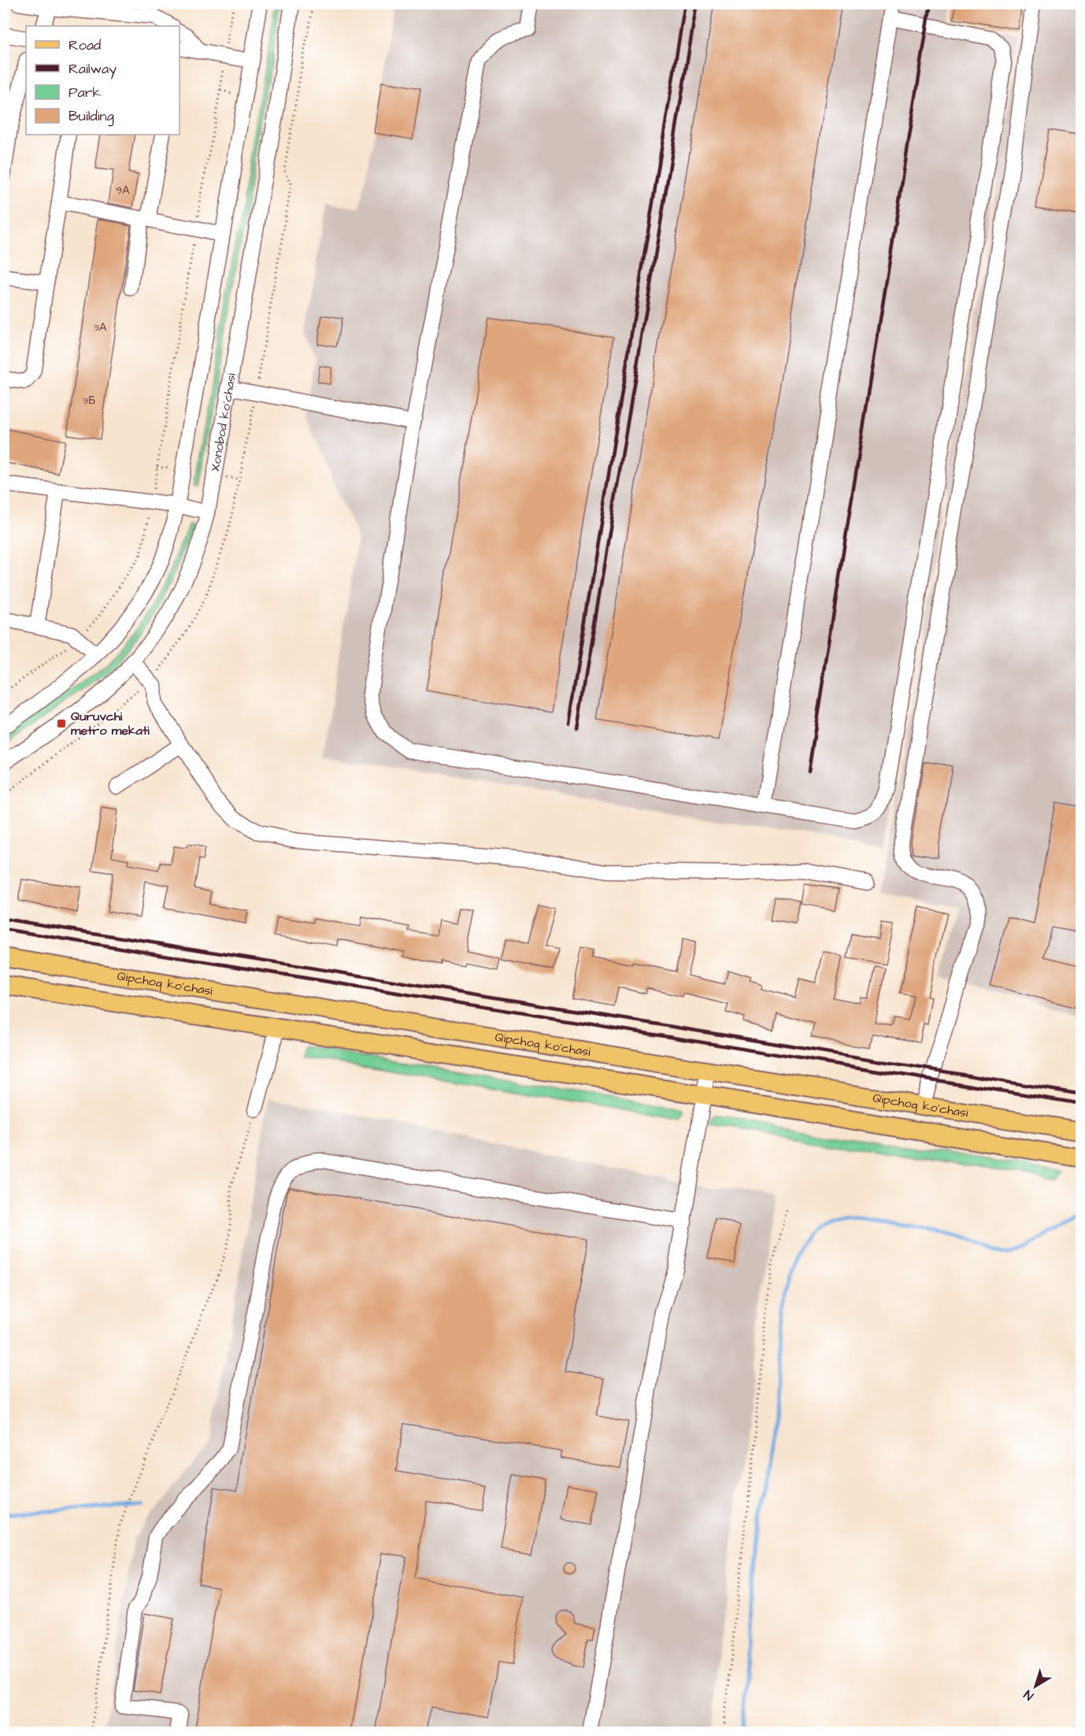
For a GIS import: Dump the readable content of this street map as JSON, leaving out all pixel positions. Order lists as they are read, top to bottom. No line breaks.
{"streets":{"main road":["Qipchoq ko'chasi"],"street":["Xonobod ko'chasi"]},"places":{"transit":["Quruvchi metro mekati"]},"house_numbers":["9А","3А","3Б"],"legend":["Road","Railway","Park","Building"],"north":"bottom left"}
